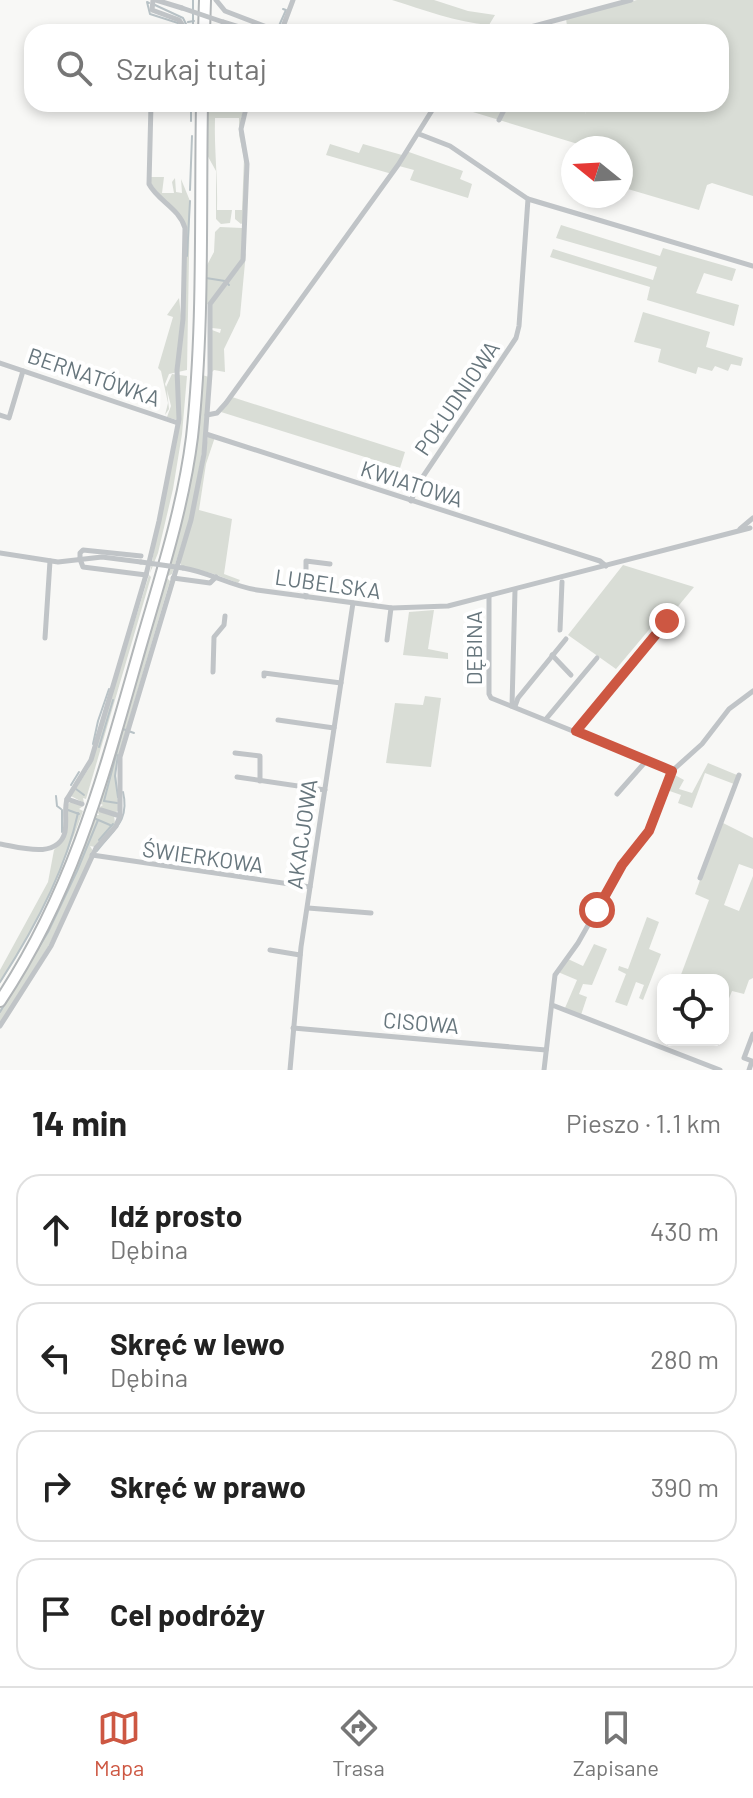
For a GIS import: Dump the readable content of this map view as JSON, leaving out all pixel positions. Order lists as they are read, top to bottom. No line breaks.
{"streets":{"street":["BERNATÓWKA","POŁUDNIOWA","KWIATOWA","LUBELSKA","DĘBINA","AKACJOWA","ŚWIERKOWA","CISOWA"]},"crossings":[["POŁUDNIOWA","KWIATOWA"],["KWIATOWA","LUBELSKA"],["LUBELSKA","DĘBINA"],["LUBELSKA","AKACJOWA"],["AKACJOWA","ŚWIERKOWA"],["AKACJOWA","CISOWA"]],"north":"left","page":{"search":"Szukaj tutaj","heading":["14 min","Pieszo · 1.1 km"],"list":[["Idź prosto","Dębina","430 m"],["Skręć w lewo","Dębina","280 m"],["Skręć w prawo","390 m"],"Cel podróży"],"nav":["Mapa","Trasa","Zapisane"]}}
